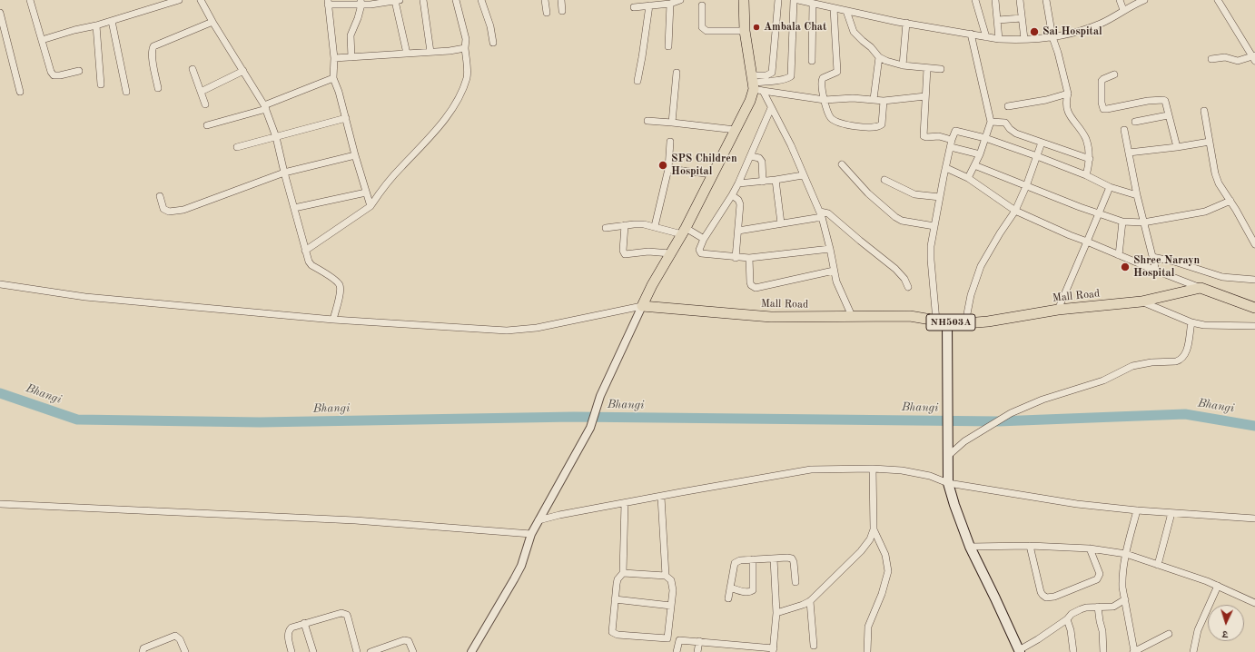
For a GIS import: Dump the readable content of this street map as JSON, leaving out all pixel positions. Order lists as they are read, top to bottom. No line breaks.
{"streets":{"highway":["Mall Road","NH503A"]},"water":["Bhangi"],"places":["Ambala Chat","Sai Hospital","SPS Children Hospital","Shree Narayn Hospital"],"north":"bottom"}
